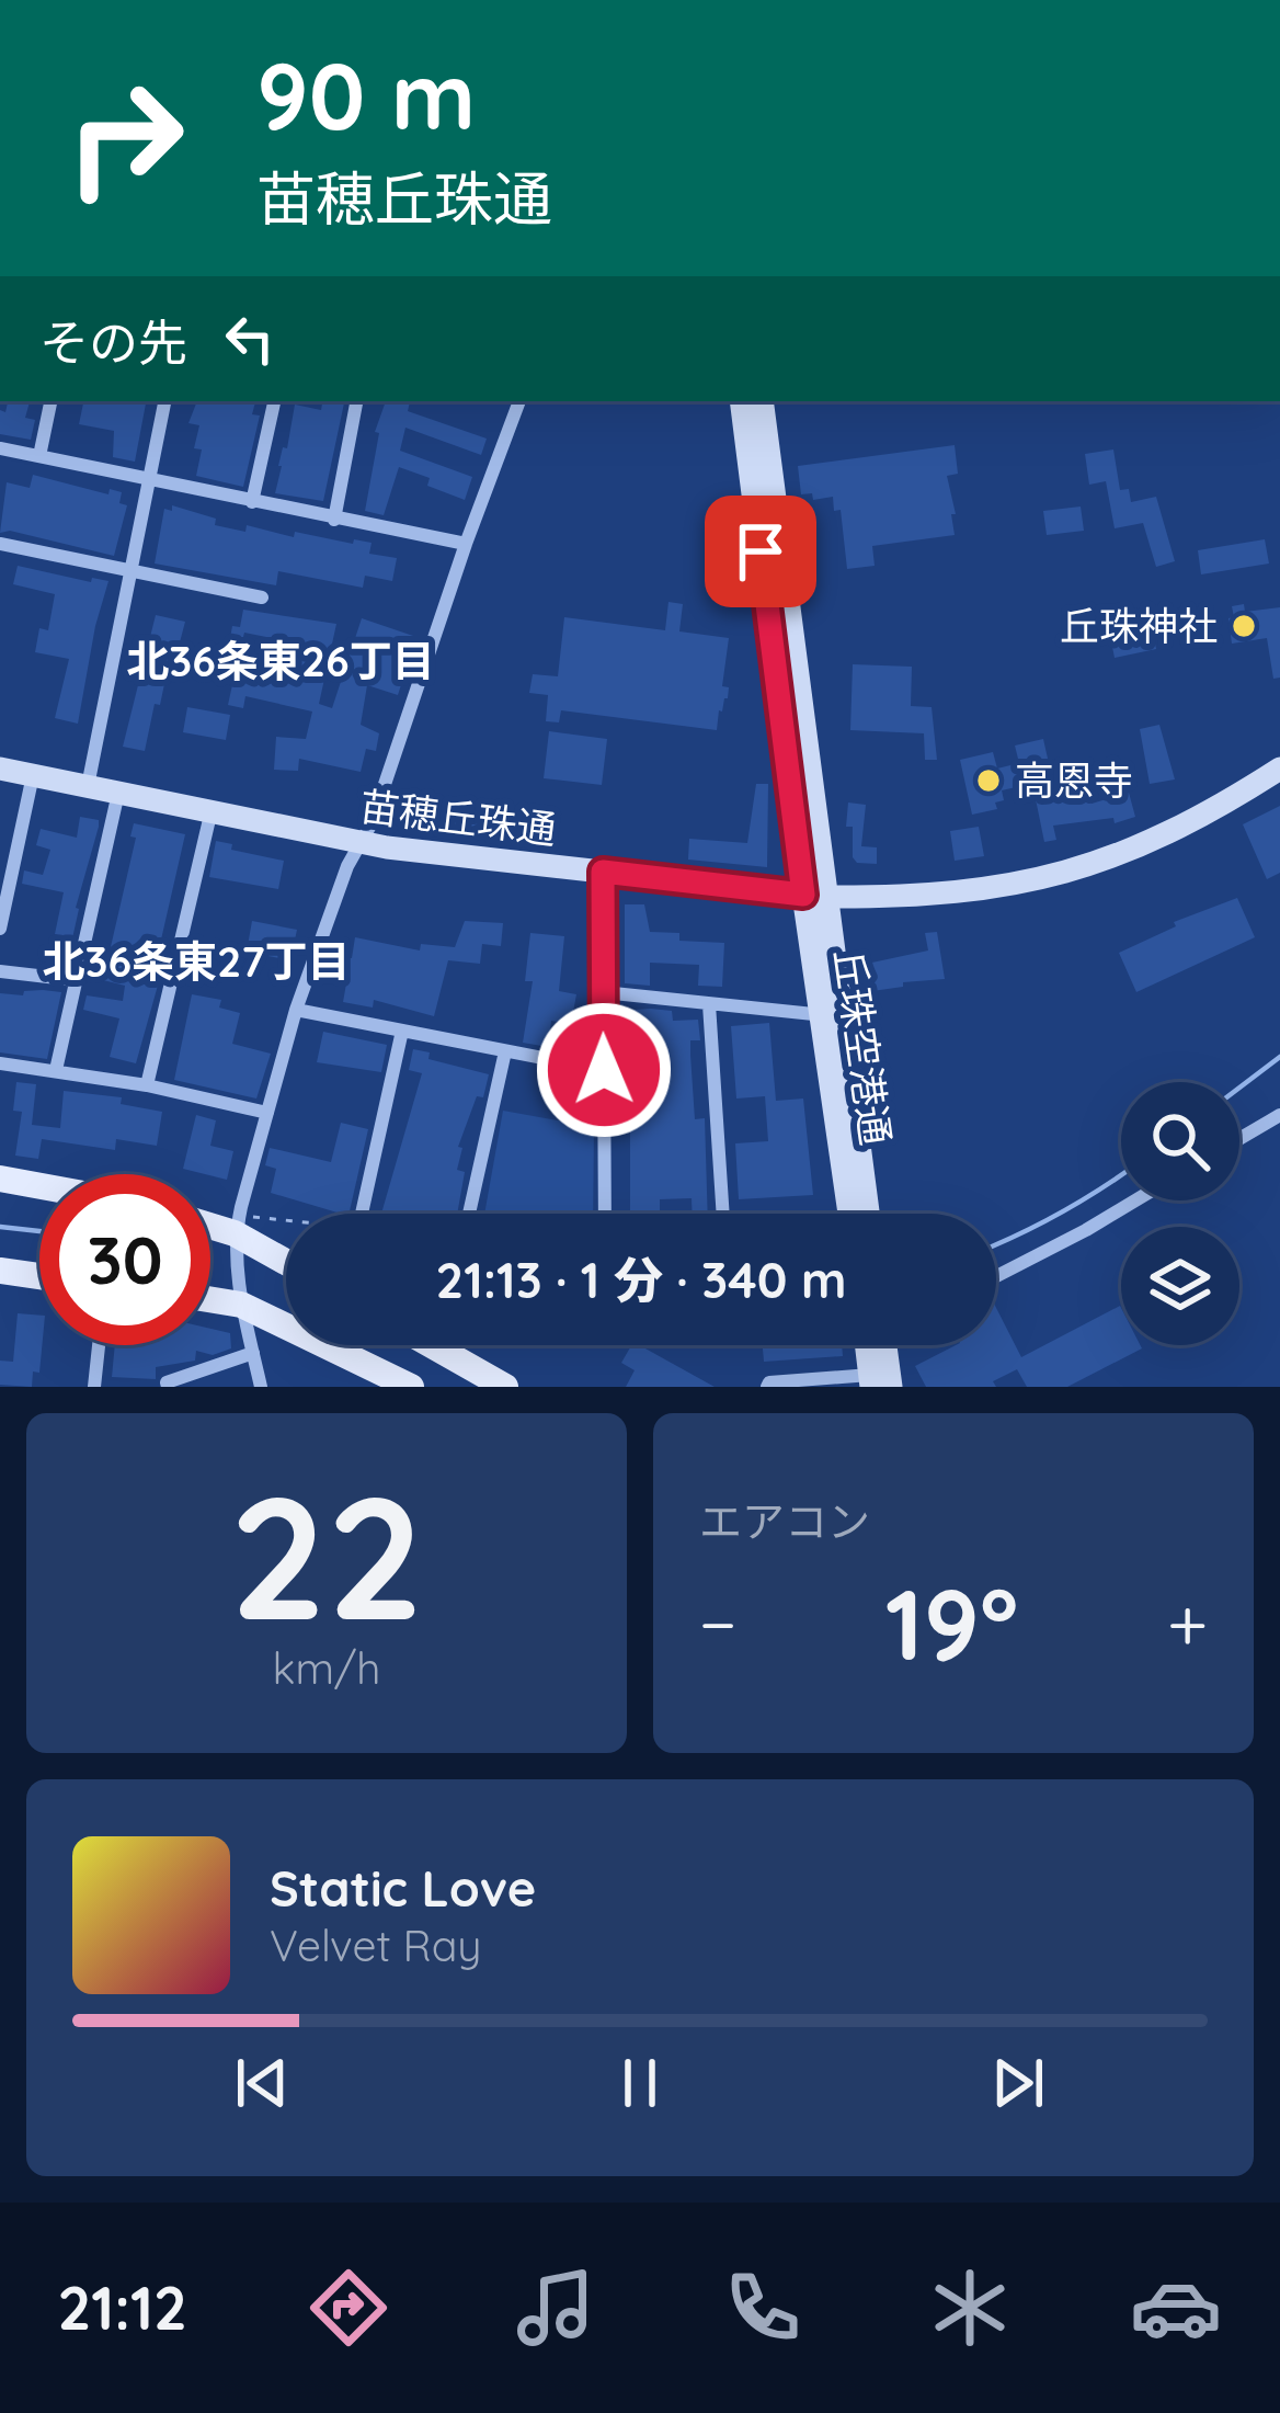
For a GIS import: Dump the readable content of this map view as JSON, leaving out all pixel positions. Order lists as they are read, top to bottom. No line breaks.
{"streets":{"main road":["苗穂丘珠通","丘珠空港通"]},"crossings":[["苗穂丘珠通","丘珠空港通"]],"districts":["北36条東26丁目","北36条東27丁目"],"places":["丘珠神社","高恩寺"],"page":{"turn":["90 m","苗穂丘珠通"],"then":"その先","limit":"30","trip":"21:13 · 1 分 · 340 m","tile":[["22","km/h"],"エアコン"],"heat":["−","19°","+"],"song":["Static Love","Velvet Ray"],"tabs":"21:12"}}
